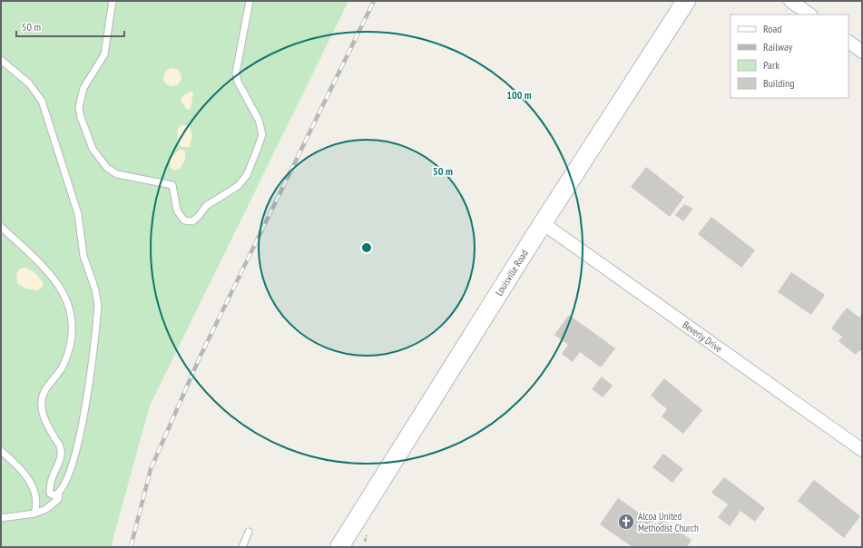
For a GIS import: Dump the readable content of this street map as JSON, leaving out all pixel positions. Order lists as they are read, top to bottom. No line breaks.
{"streets":{"main road":["Louisville Road"],"street":["Beverly Drive"]},"crossings":[["Louisville Road","Beverly Drive"]],"places":{"church":["Alcoa United Methodist Church"]},"legend":["Road","Railway","Park","Building"],"scale_bar":"50 m","rings":["100 m","50 m"]}
